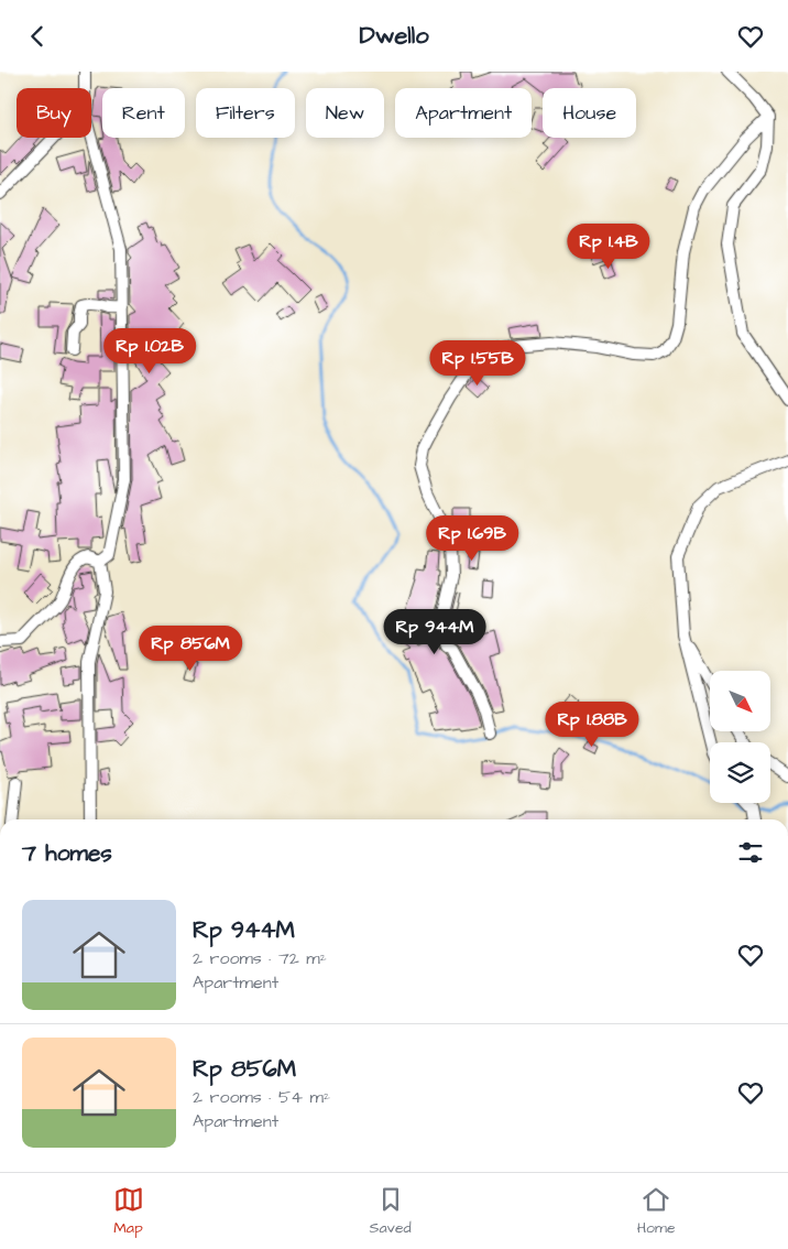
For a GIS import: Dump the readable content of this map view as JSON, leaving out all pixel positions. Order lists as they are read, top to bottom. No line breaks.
{"north":"bottom right","page":{"header":"Dwello","chip":["Buy","Rent","Filters","New","Apartment","House"],"price":["Rp 1.4B","Rp 1.02B","Rp 1.55B","Rp 1.69B","Rp 944M","Rp 856M","Rp 1.88B"],"heading":"7 homes","list":[{"name":"Rp 944M","note":"2 rooms · 72 m² · Apartment"},{"name":"Rp 856M","note":"2 rooms · 54 m² · Apartment"}],"tabs":["Map","Saved","Home"]}}
